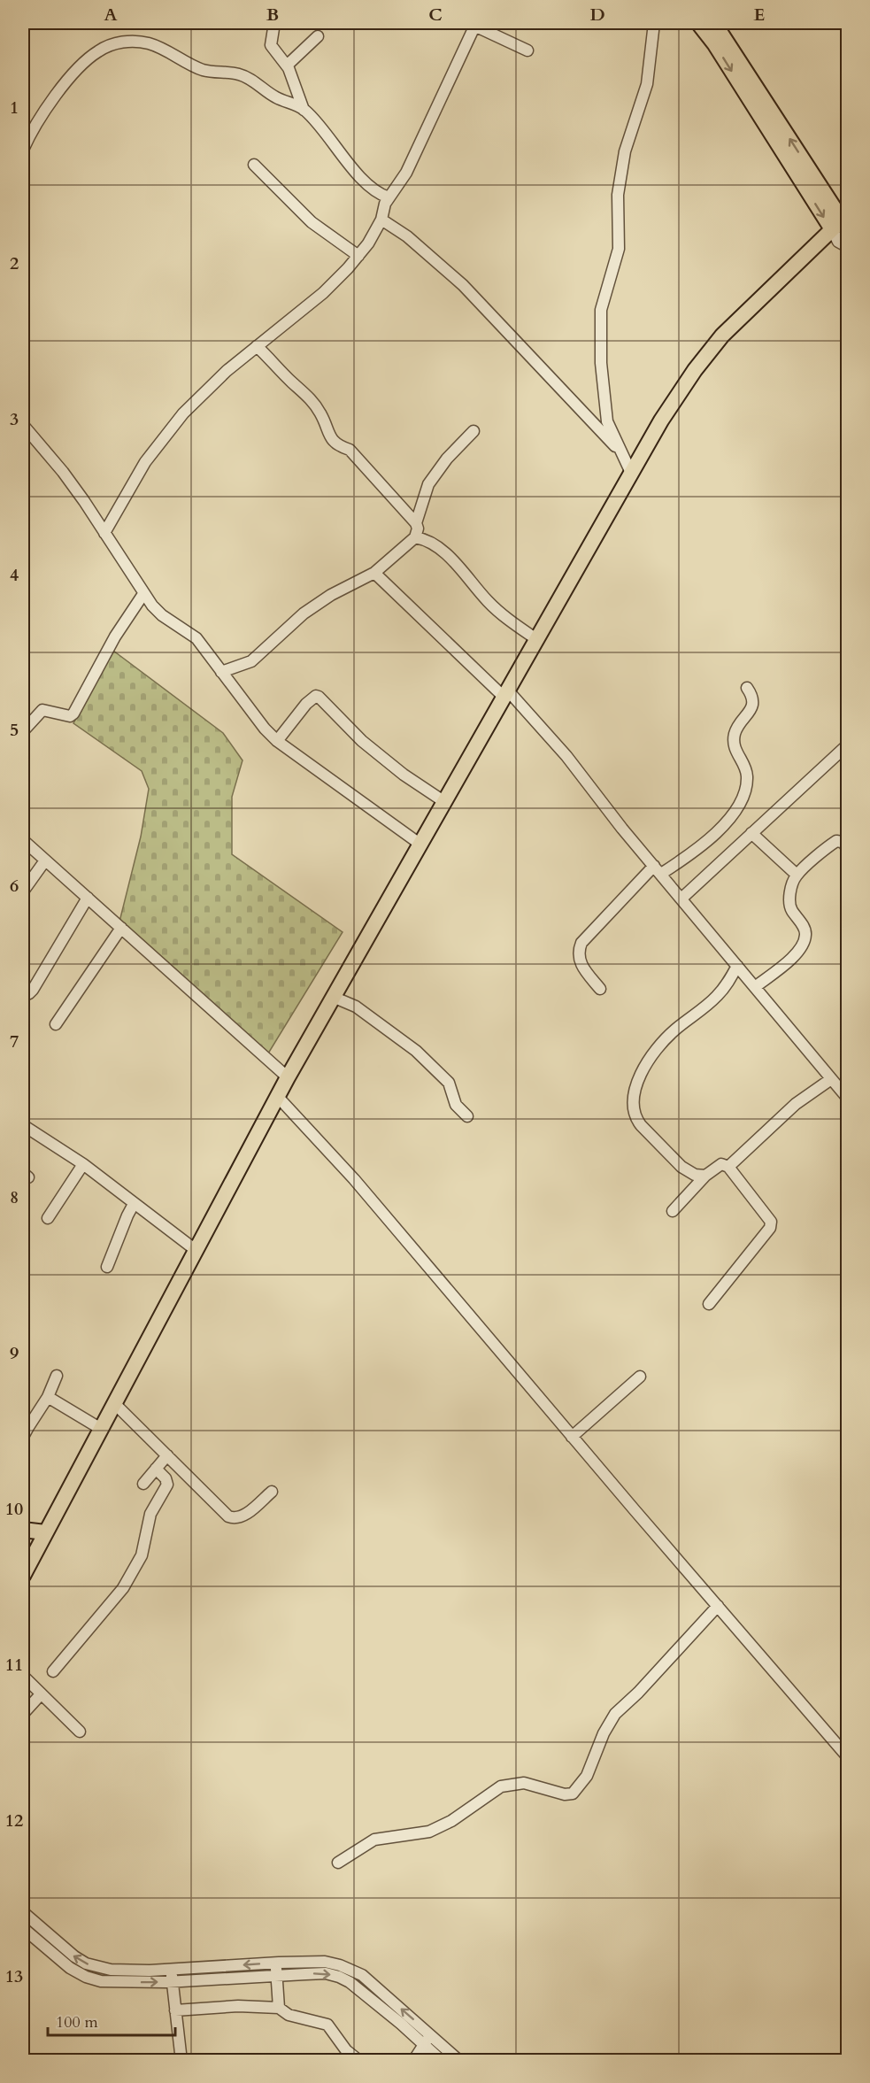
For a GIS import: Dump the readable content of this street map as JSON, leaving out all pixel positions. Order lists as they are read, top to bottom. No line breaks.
{"scale_bar":"100 m","grid":{"columns":["A","B","C","D","E"],"rows":["1","2","3","4","5","6","7","8","9","10","11","12","13"]}}
